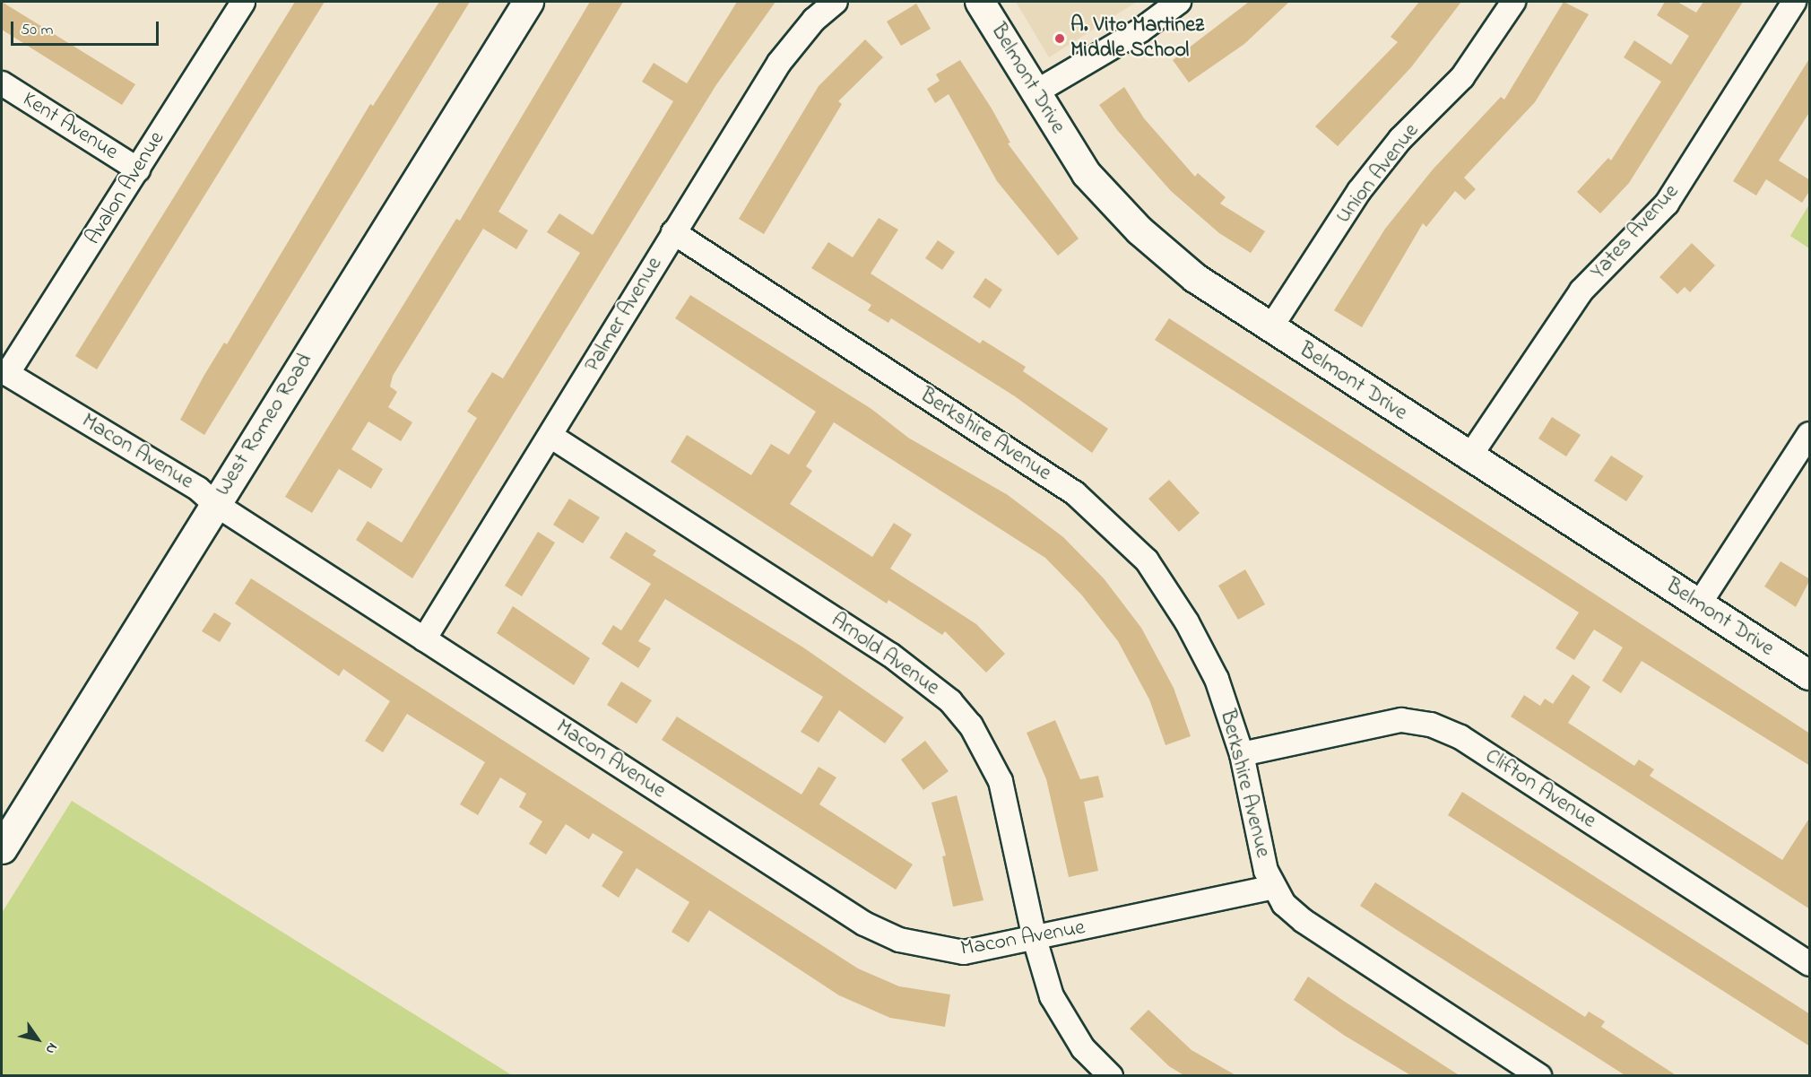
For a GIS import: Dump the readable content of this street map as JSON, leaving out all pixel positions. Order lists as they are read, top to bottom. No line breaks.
{"streets":{"main road":["West Romeo Road"],"street":["Belmont Drive","Kent Avenue","Union Avenue","Avalon Avenue","Yates Avenue","Palmer Avenue","Berkshire Avenue","Macon Avenue","Arnold Avenue","Clifton Avenue"]},"crossings":[["Belmont Drive","Union Avenue"],["Belmont Drive","Yates Avenue"],["Kent Avenue","Avalon Avenue"],["Avalon Avenue","Macon Avenue"],["Palmer Avenue","Berkshire Avenue"],["Palmer Avenue","Macon Avenue"],["Palmer Avenue","Arnold Avenue"],["West Romeo Road","Macon Avenue"],["Berkshire Avenue","Macon Avenue"],["Berkshire Avenue","Clifton Avenue"],["Macon Avenue","Arnold Avenue"]],"places":["A. Vito Martinez Middle School"],"scale_bar":"50 m","north":"bottom right"}
